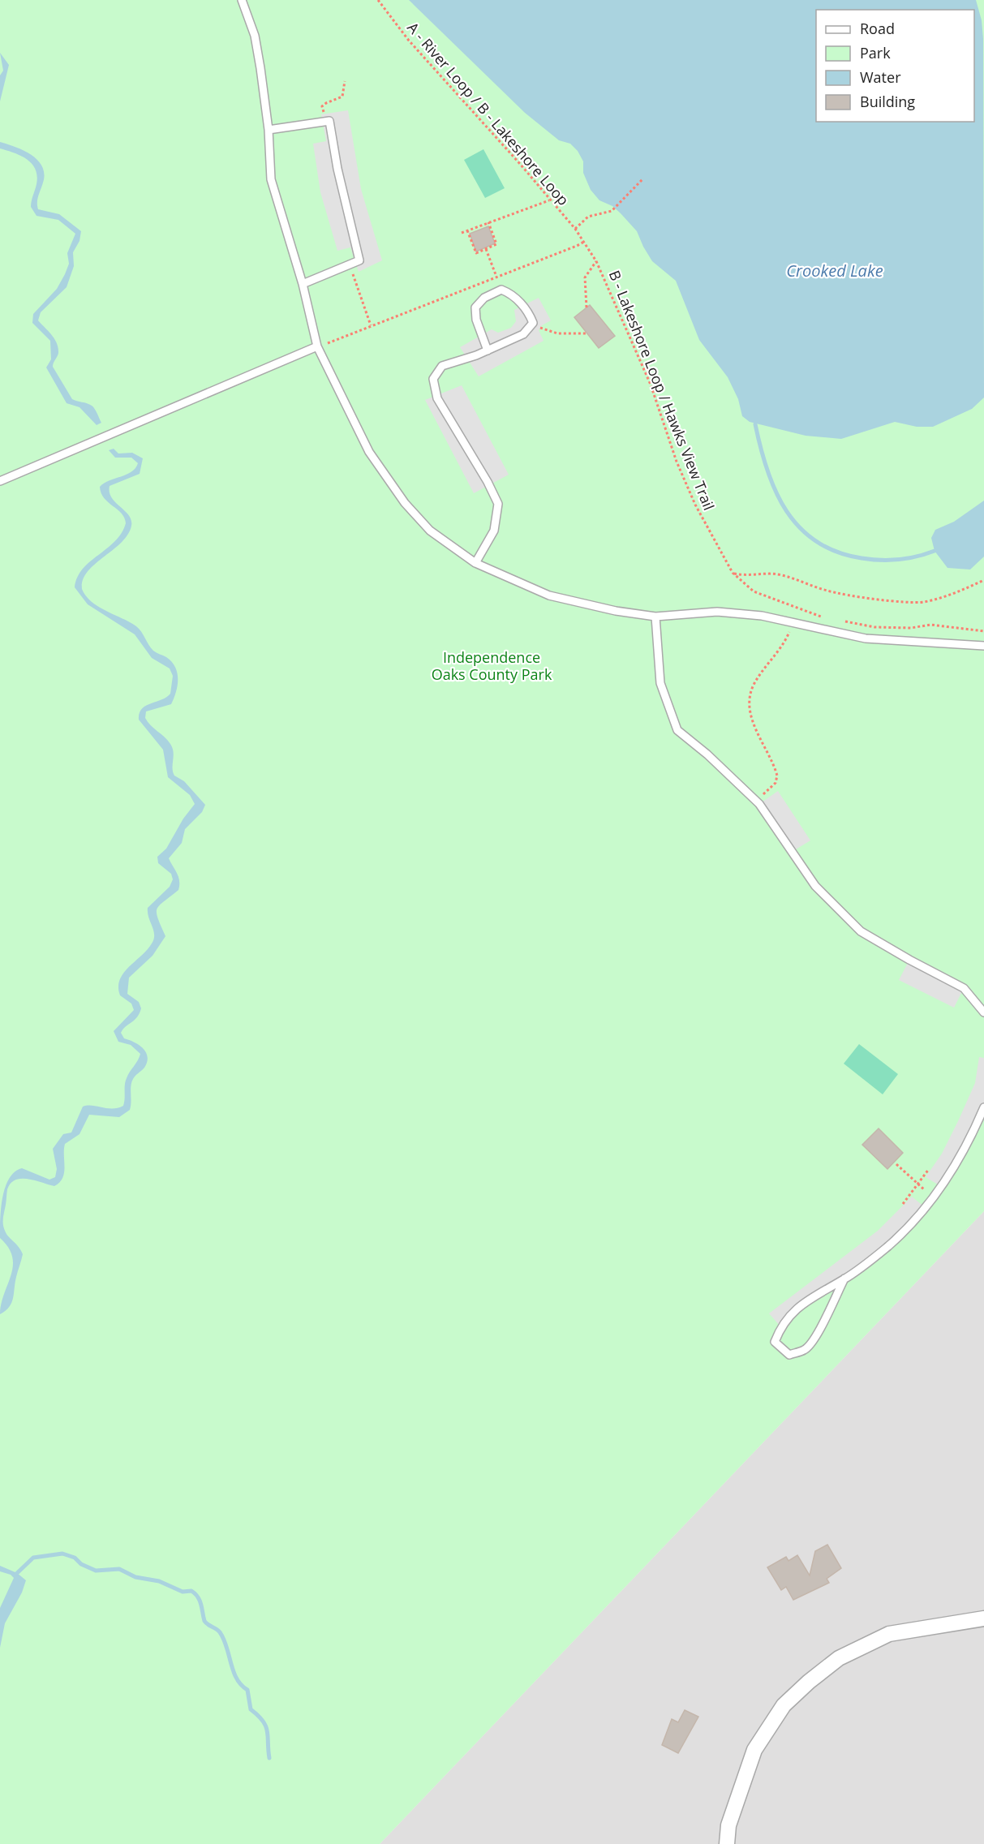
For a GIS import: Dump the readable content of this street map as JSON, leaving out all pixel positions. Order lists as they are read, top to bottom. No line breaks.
{"streets":{"path":["A - River Loop / B - Lakeshore Loop","B - Lakeshore Loop / Hawks View Trail"]},"crossings":[["A - River Loop / B - Lakeshore Loop","B - Lakeshore Loop / Hawks View Trail"]],"water":["Crooked Lake"],"parks":["Independence Oaks County Park"],"legend":["Road","Park","Water","Building"]}
